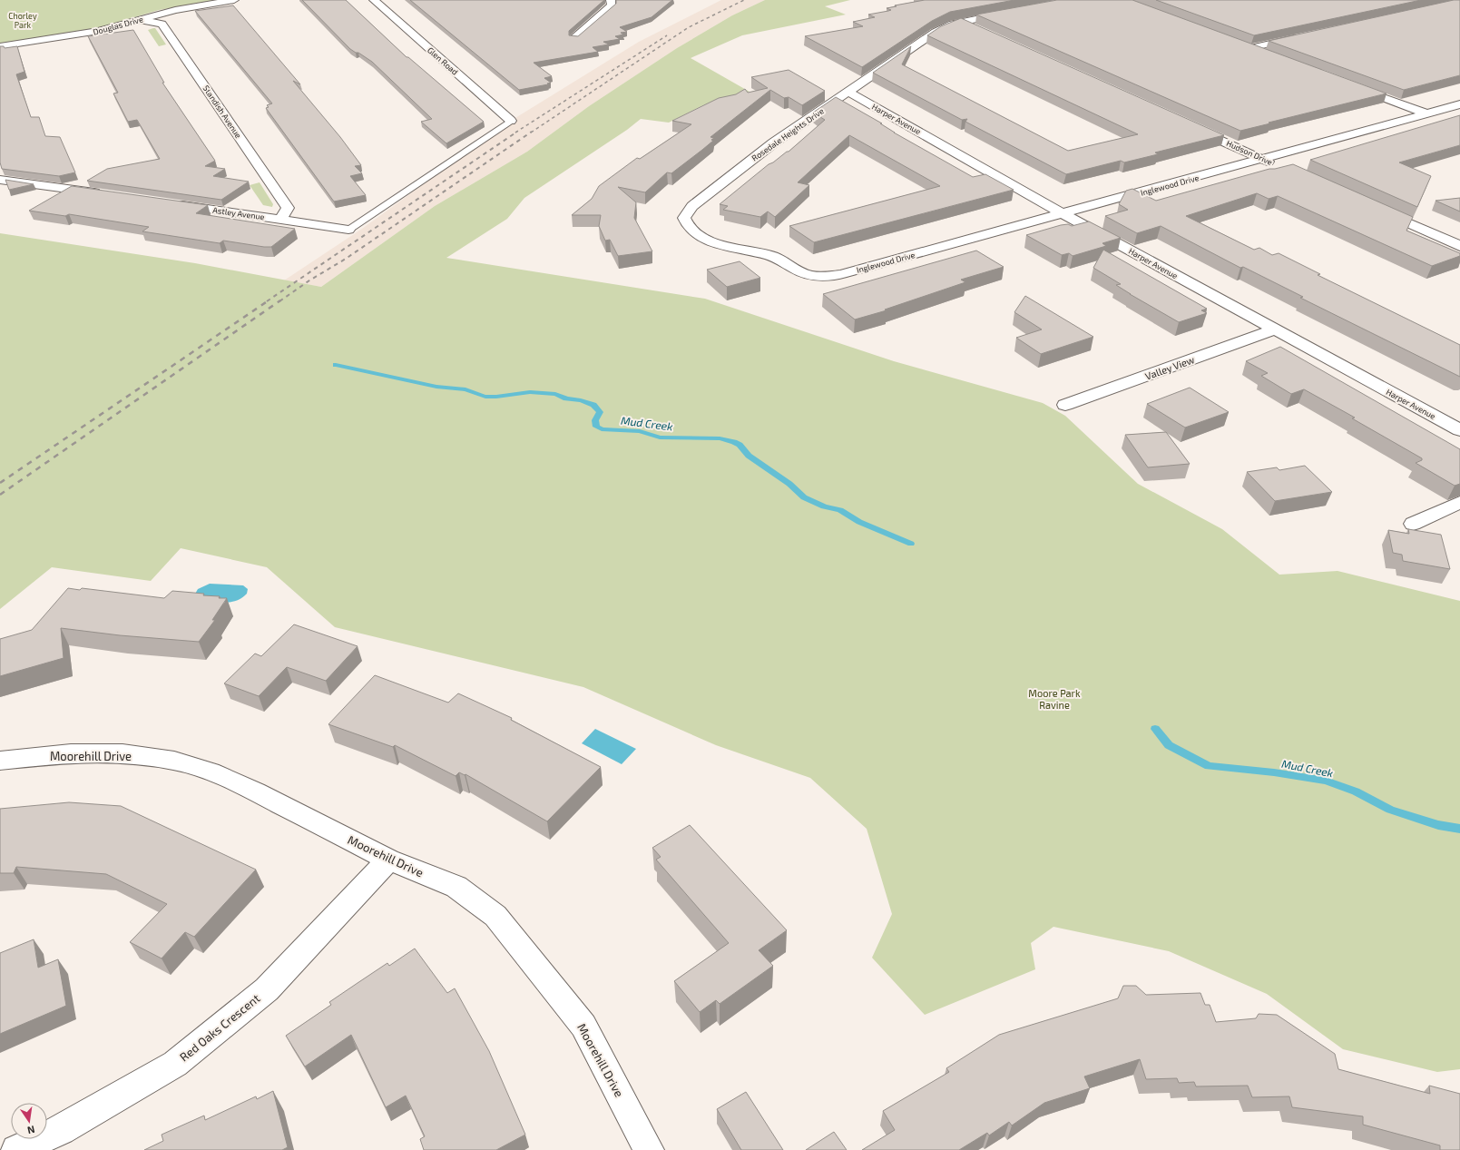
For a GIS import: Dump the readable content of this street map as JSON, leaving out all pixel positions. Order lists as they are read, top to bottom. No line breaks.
{"streets":{"street":["Douglas Drive","Glen Road","Standish Avenue","Harper Avenue","Rosedale Heights Drive","Hudson Drive","Inglewood Drive","Astley Avenue","Valley View","Moorehill Drive","Red Oaks Crescent"]},"crossings":[["Douglas Drive","Standish Avenue"],["Standish Avenue","Astley Avenue"],["Harper Avenue","Rosedale Heights Drive"],["Harper Avenue","Inglewood Drive"],["Harper Avenue","Valley View"],["Rosedale Heights Drive","Inglewood Drive"],["Hudson Drive","Inglewood Drive"],["Moorehill Drive","Red Oaks Crescent"]],"water":["Mud Creek"],"parks":["Chorley Park","Moore Park Ravine"],"north":"bottom"}
